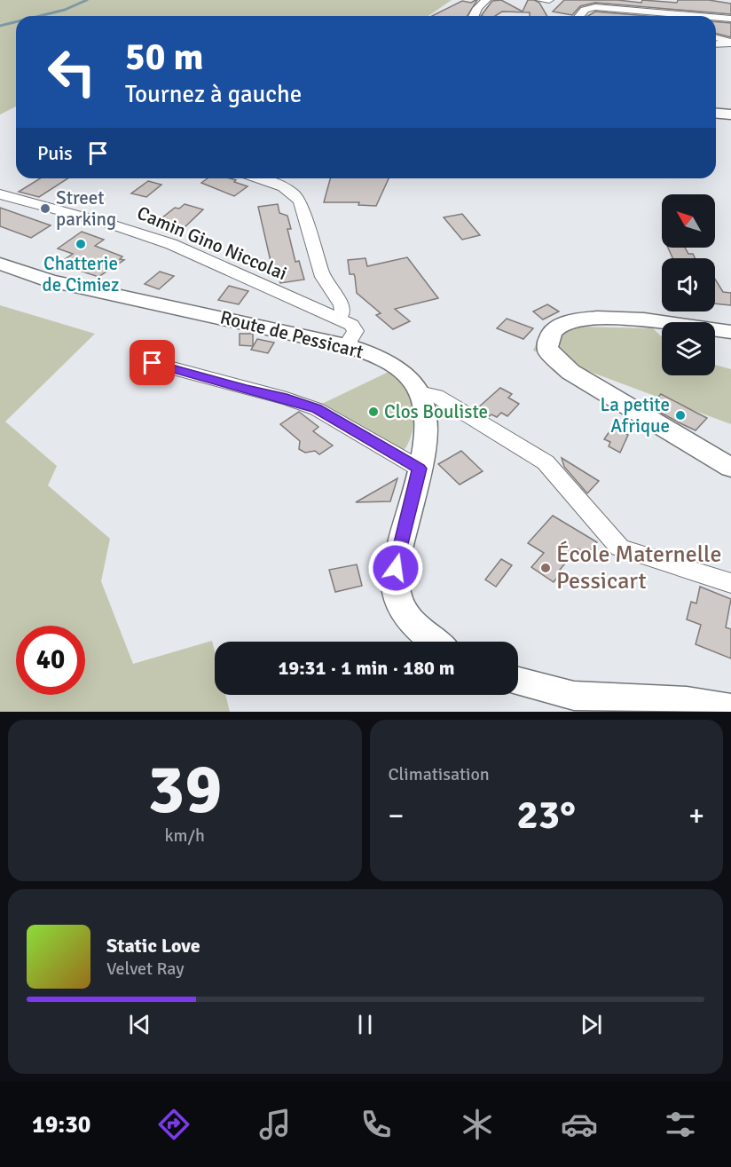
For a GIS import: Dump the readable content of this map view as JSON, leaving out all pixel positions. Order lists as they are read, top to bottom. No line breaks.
{"streets":{"street":["Camin Gino Niccolai","Route de Pessicart"]},"crossings":[["Camin Gino Niccolai","Route de Pessicart"]],"places":["Street parking","Chatterie de Cimiez","Clos Bouliste","La petite Afrique","École Maternelle Pessicart"],"north":"top left","page":{"turn":["50 m","Tournez à gauche"],"then":"Puis","limit":"40","trip":"19:31 · 1 min · 180 m","tile":[["39","km/h"],"Climatisation"],"heat":["−","23°","+"],"song":["Static Love","Velvet Ray"],"tabs":"19:30"}}
